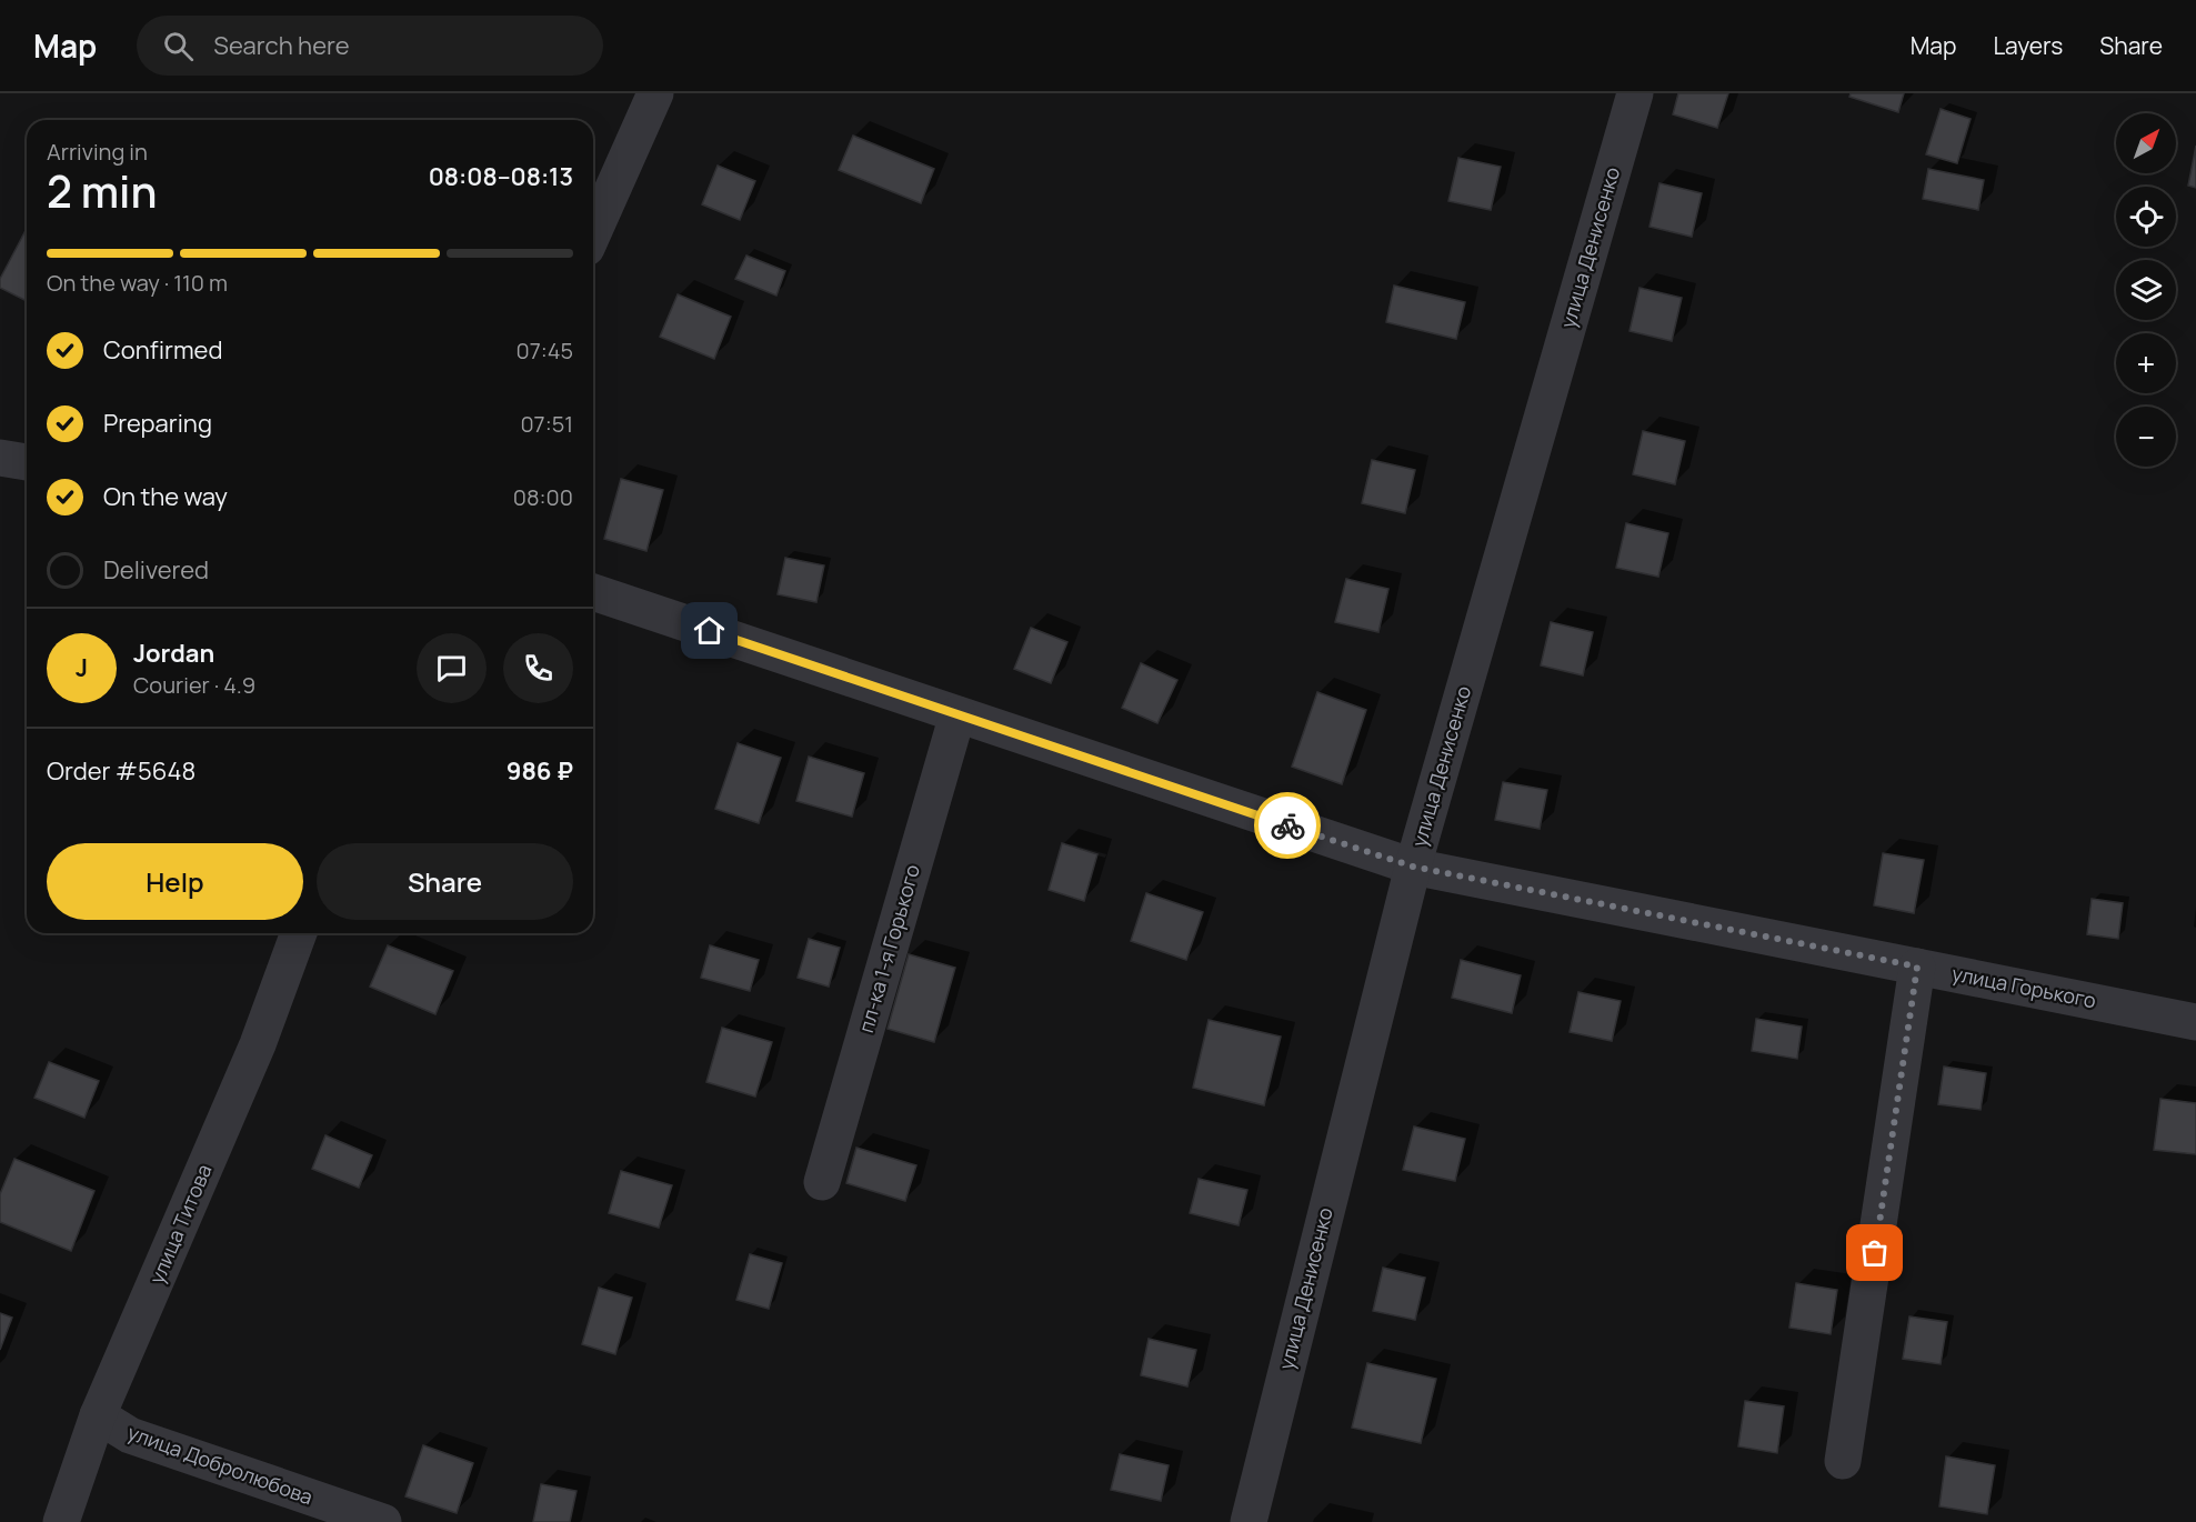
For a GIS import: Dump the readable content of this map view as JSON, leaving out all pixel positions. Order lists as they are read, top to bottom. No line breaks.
{"streets":{"street":["улица Денисенко","пл-ка 1-я Горького","улица Горького","улица Титова","улица Добролюбова"]},"crossings":[["улица Денисенко","улица Горького"],["пл-ка 1-я Горького","улица Горького"],["улица Титова","улица Добролюбова"]],"north":"top right","page":{"header":"Map","search":"Search here","nav":["Map","Layers","Share"],"map_buttons":["+","−"],"heading":["2 min","Arriving in","08:08–08:13"],"panel":["Jordan","Courier · 4.9","Order #5648","986 ₽"],"bar":"On the way · 110 m","list":[["Confirmed","07:45"],["Preparing","07:51"],["On the way","08:00"],"Delivered"],"round":"J","buttons":["Help","Share"]}}
